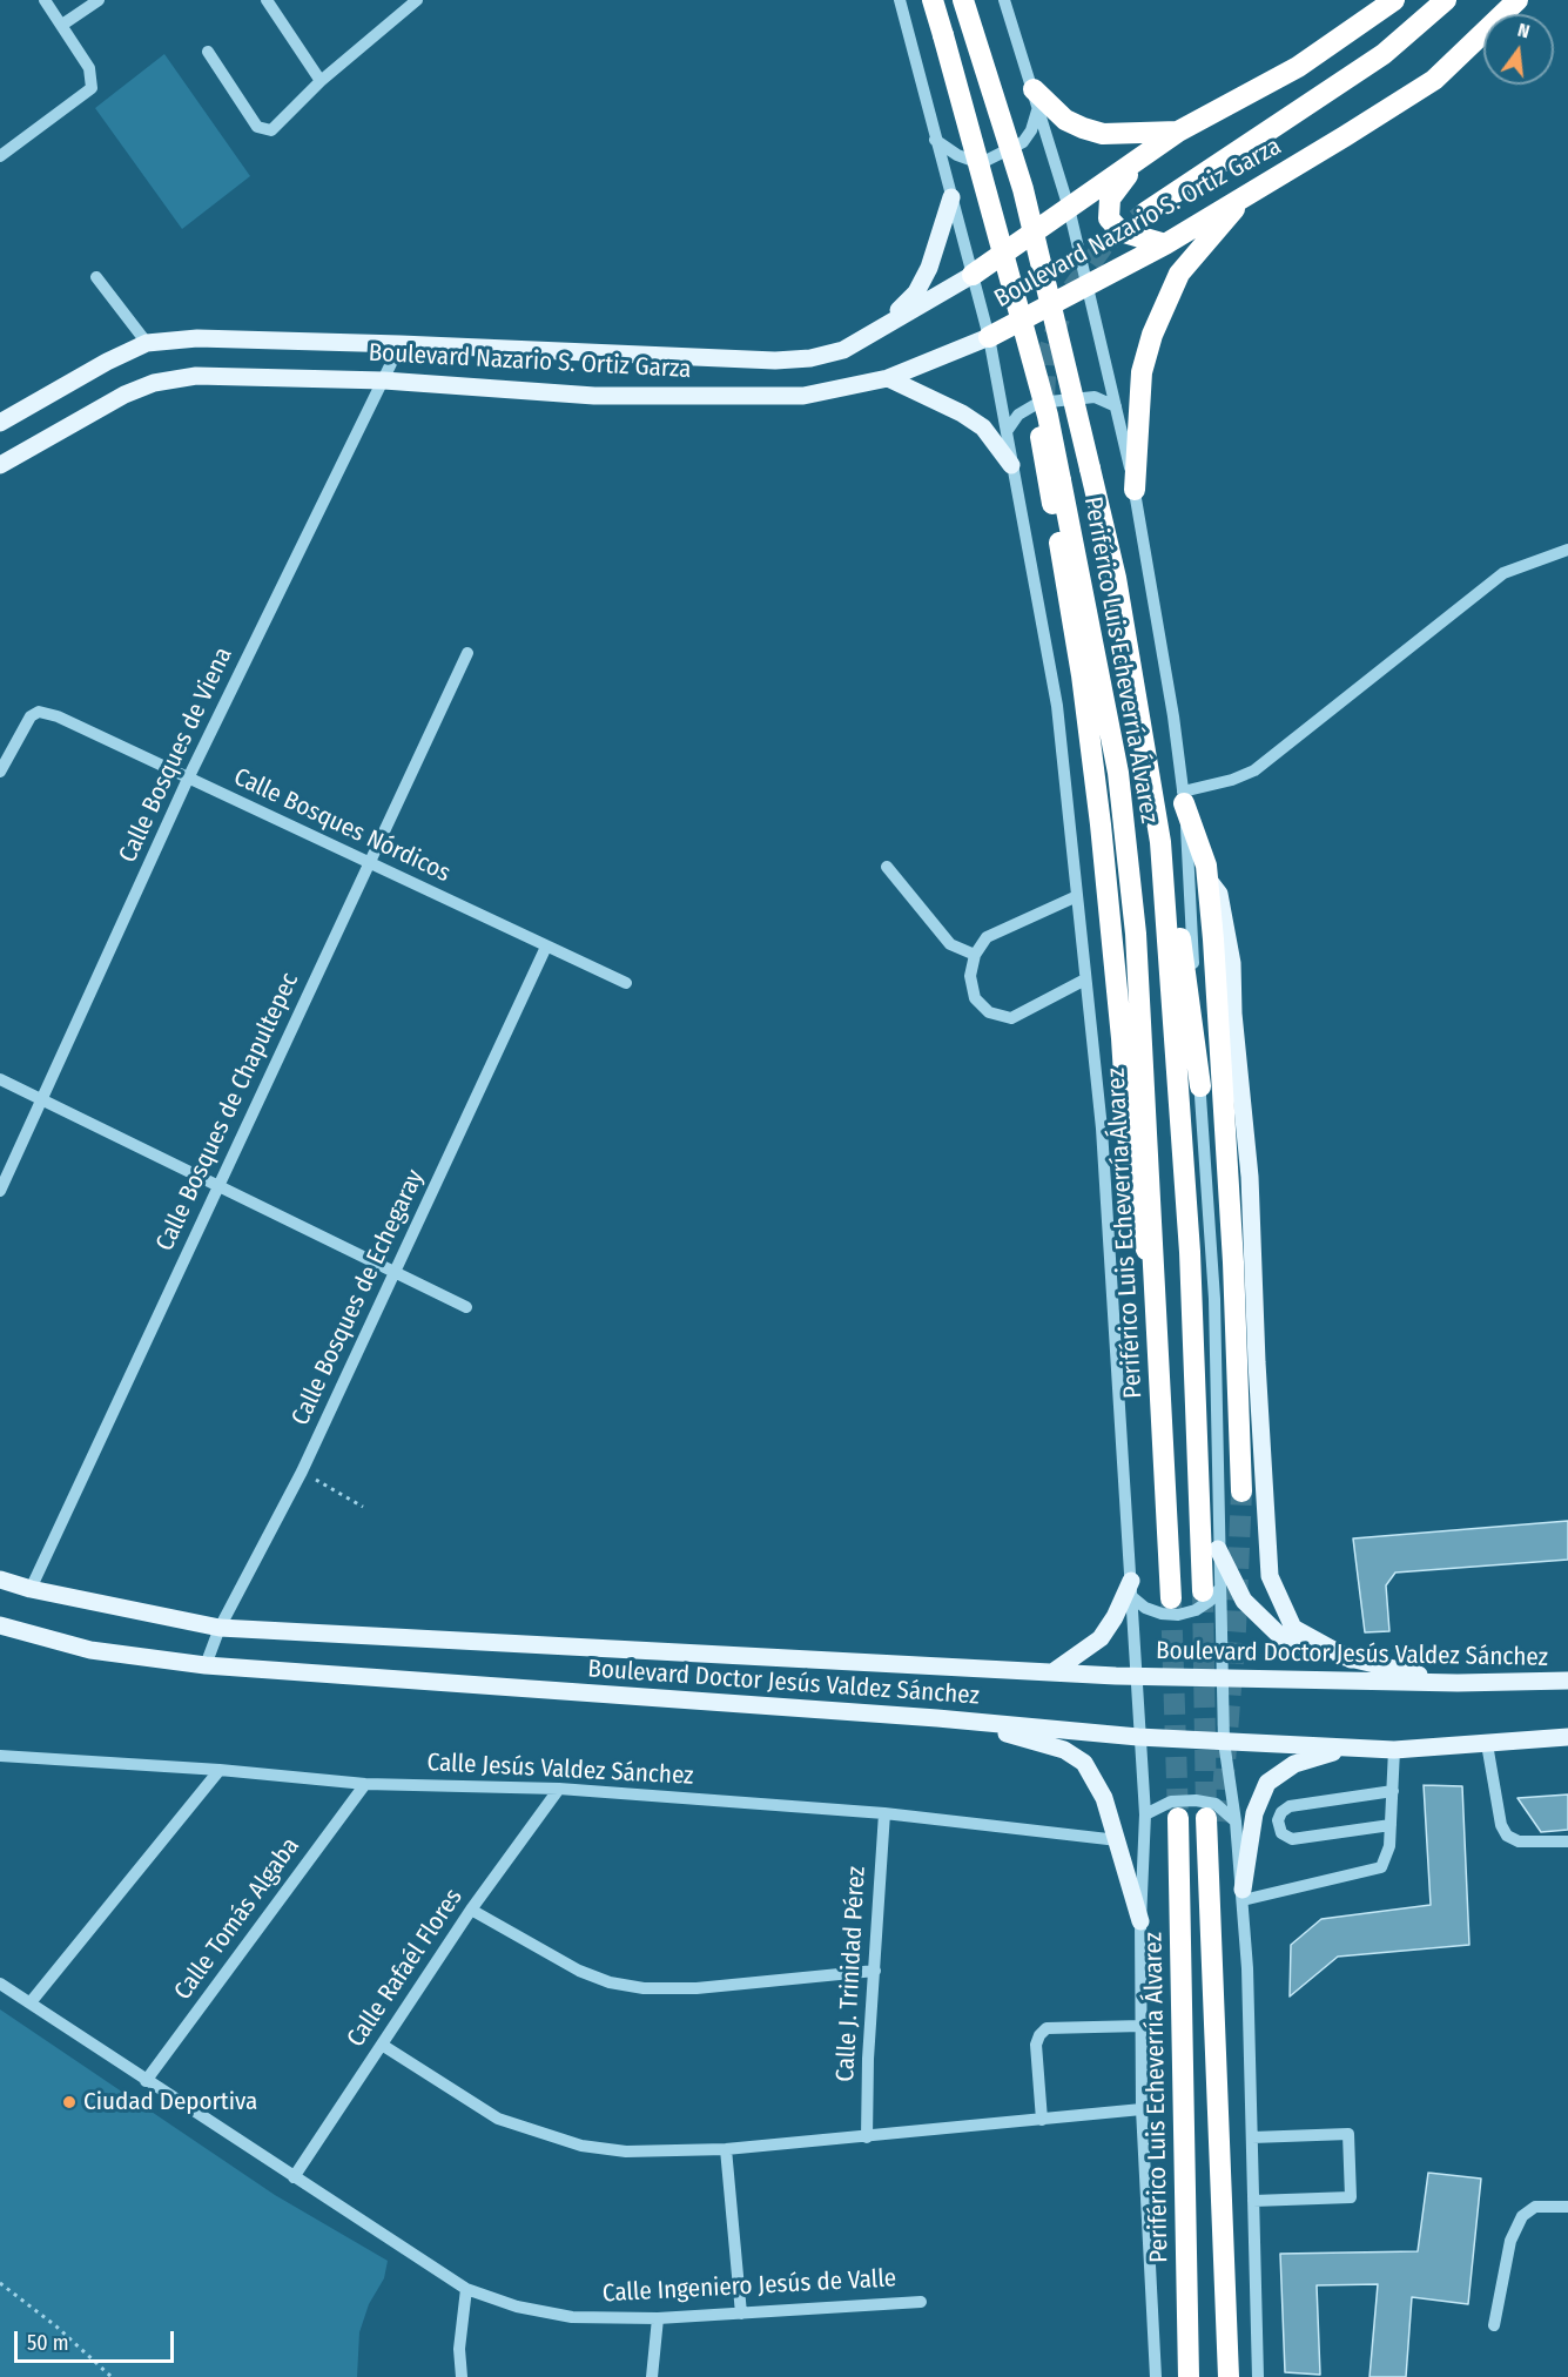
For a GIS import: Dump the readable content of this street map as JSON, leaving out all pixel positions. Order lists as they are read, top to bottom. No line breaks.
{"streets":{"highway":["Boulevard Nazario S. Ortiz Garza","Periférico Luis Echeverría Álvarez"],"main road":["Boulevard Doctor Jesús Valdez Sánchez"],"street":["Calle Bosques de Viena","Calle Bosques Nórdicos","Calle Bosques de Chapultepec","Calle Bosques de Echegaray","Calle Jesús Valdez Sánchez","Calle Tomás Algaba","Calle Rafaél Flores","Calle J. Trinidad Pérez","Calle Ingeniero Jesús de Valle"]},"crossings":[["Boulevard Nazario S. Ortiz Garza","Calle Bosques de Viena"],["Calle Bosques de Viena","Calle Bosques Nórdicos"],["Calle Bosques Nórdicos","Calle Bosques de Chapultepec"],["Calle Bosques Nórdicos","Calle Bosques de Echegaray"],["Calle Bosques de Chapultepec","Boulevard Doctor Jesús Valdez Sánchez"],["Calle Bosques de Echegaray","Boulevard Doctor Jesús Valdez Sánchez"],["Calle Jesús Valdez Sánchez","Calle Tomás Algaba"],["Calle Jesús Valdez Sánchez","Calle Rafaél Flores"],["Calle Jesús Valdez Sánchez","Calle J. Trinidad Pérez"],["Calle Tomás Algaba","Calle Ingeniero Jesús de Valle"],["Calle Rafaél Flores","Calle Ingeniero Jesús de Valle"]],"places":["Ciudad Deportiva"],"scale_bar":"50 m","north":"top"}
